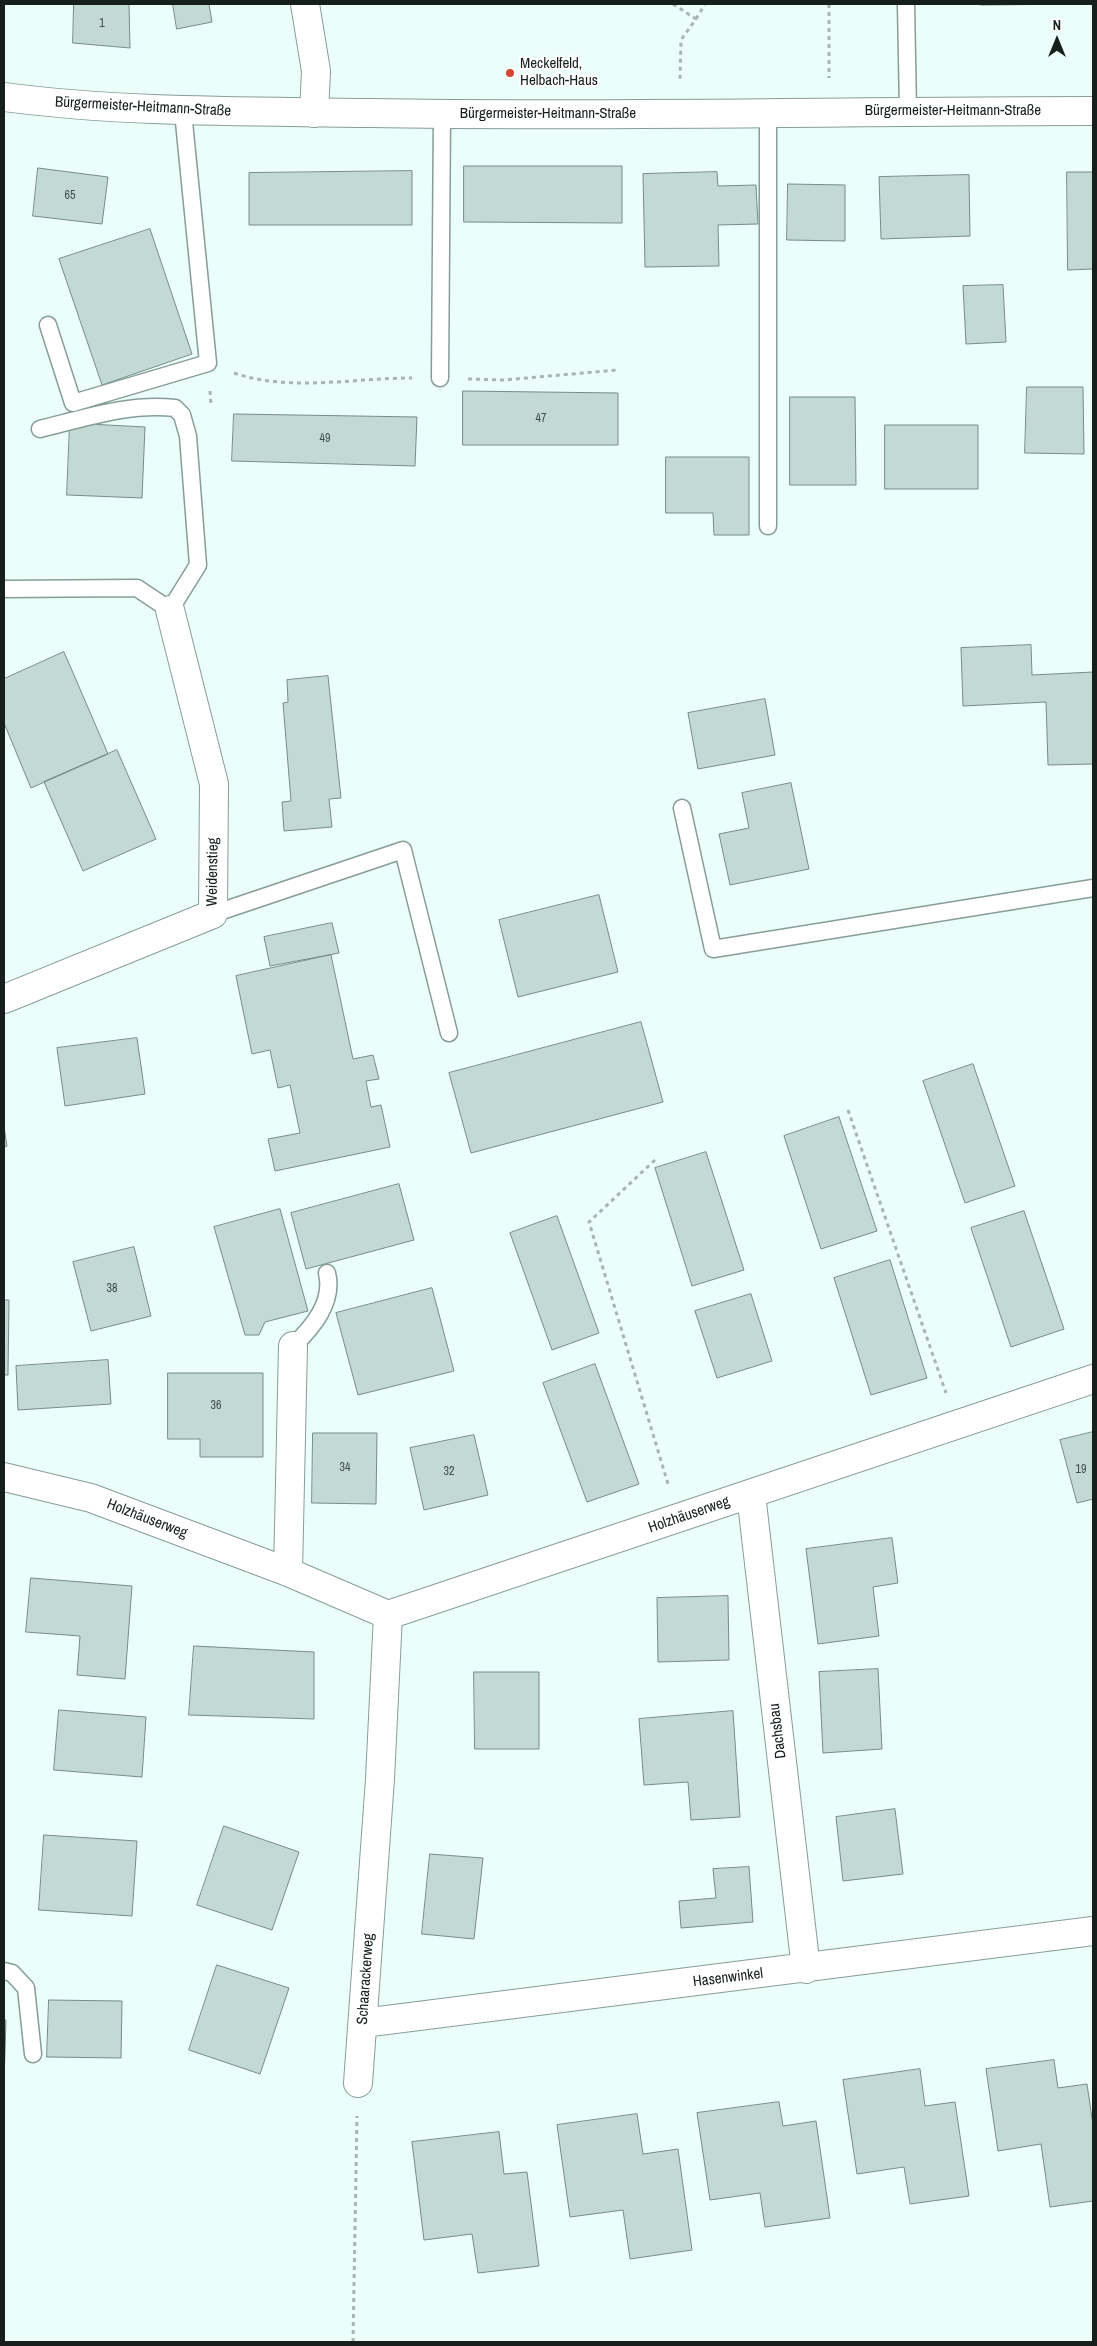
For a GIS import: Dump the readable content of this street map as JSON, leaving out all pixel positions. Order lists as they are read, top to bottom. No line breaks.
{"streets":{"street":["Bürgermeister-Heitmann-Straße","Weidenstieg","Holzhäuserweg","Dachsbau","Hasenwinkel","Schaarackerweg"]},"crossings":[["Holzhäuserweg","Dachsbau"],["Holzhäuserweg","Schaarackerweg"],["Dachsbau","Hasenwinkel"],["Hasenwinkel","Schaarackerweg"]],"places":["Meckelfeld, Helbach-Haus"],"house_numbers":["1","65","47","49","38","36","34","19","32"],"north":"top"}
